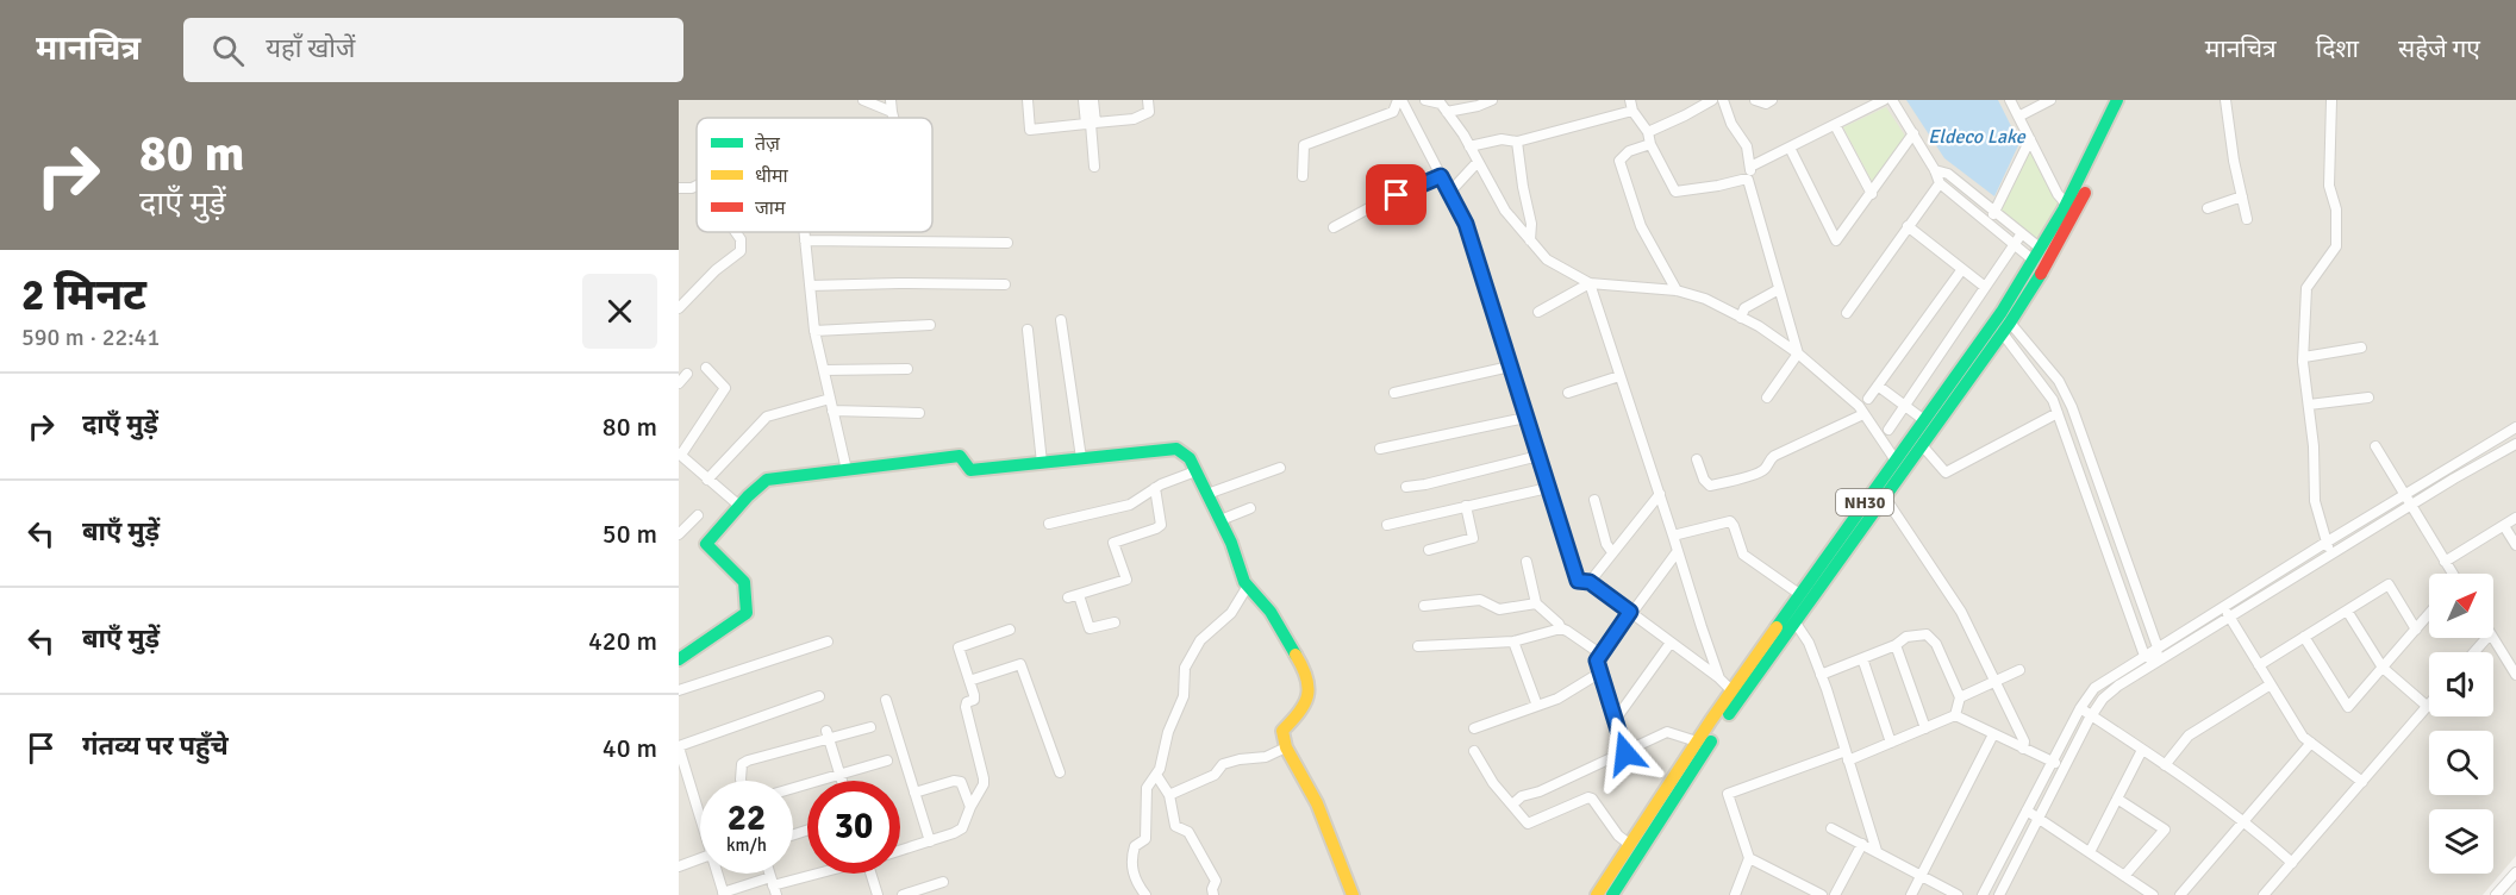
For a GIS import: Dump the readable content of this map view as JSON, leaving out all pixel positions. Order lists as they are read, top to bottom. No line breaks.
{"streets":{"main road":["NH30"]},"water":["Eldeco Lake"],"legend":["तेज़","धीमा","जाम"],"north":"top right","page":{"header":"मानचित्र","search":"यहाँ खोजें","nav":["मानचित्र","दिशा","सहेजे गए"],"turn":["80 m","दाएँ मुड़ें"],"heading":["2 मिनट","590 m · 22:41"],"list":[{"name":"दाएँ मुड़ें","value":"80 m"},{"name":"बाएँ मुड़ें","value":"50 m"},{"name":"बाएँ मुड़ें","value":"420 m"},{"name":"गंतव्य पर पहुँचे","value":"40 m"}],"speed":"22 km/h","limit":"30"}}
